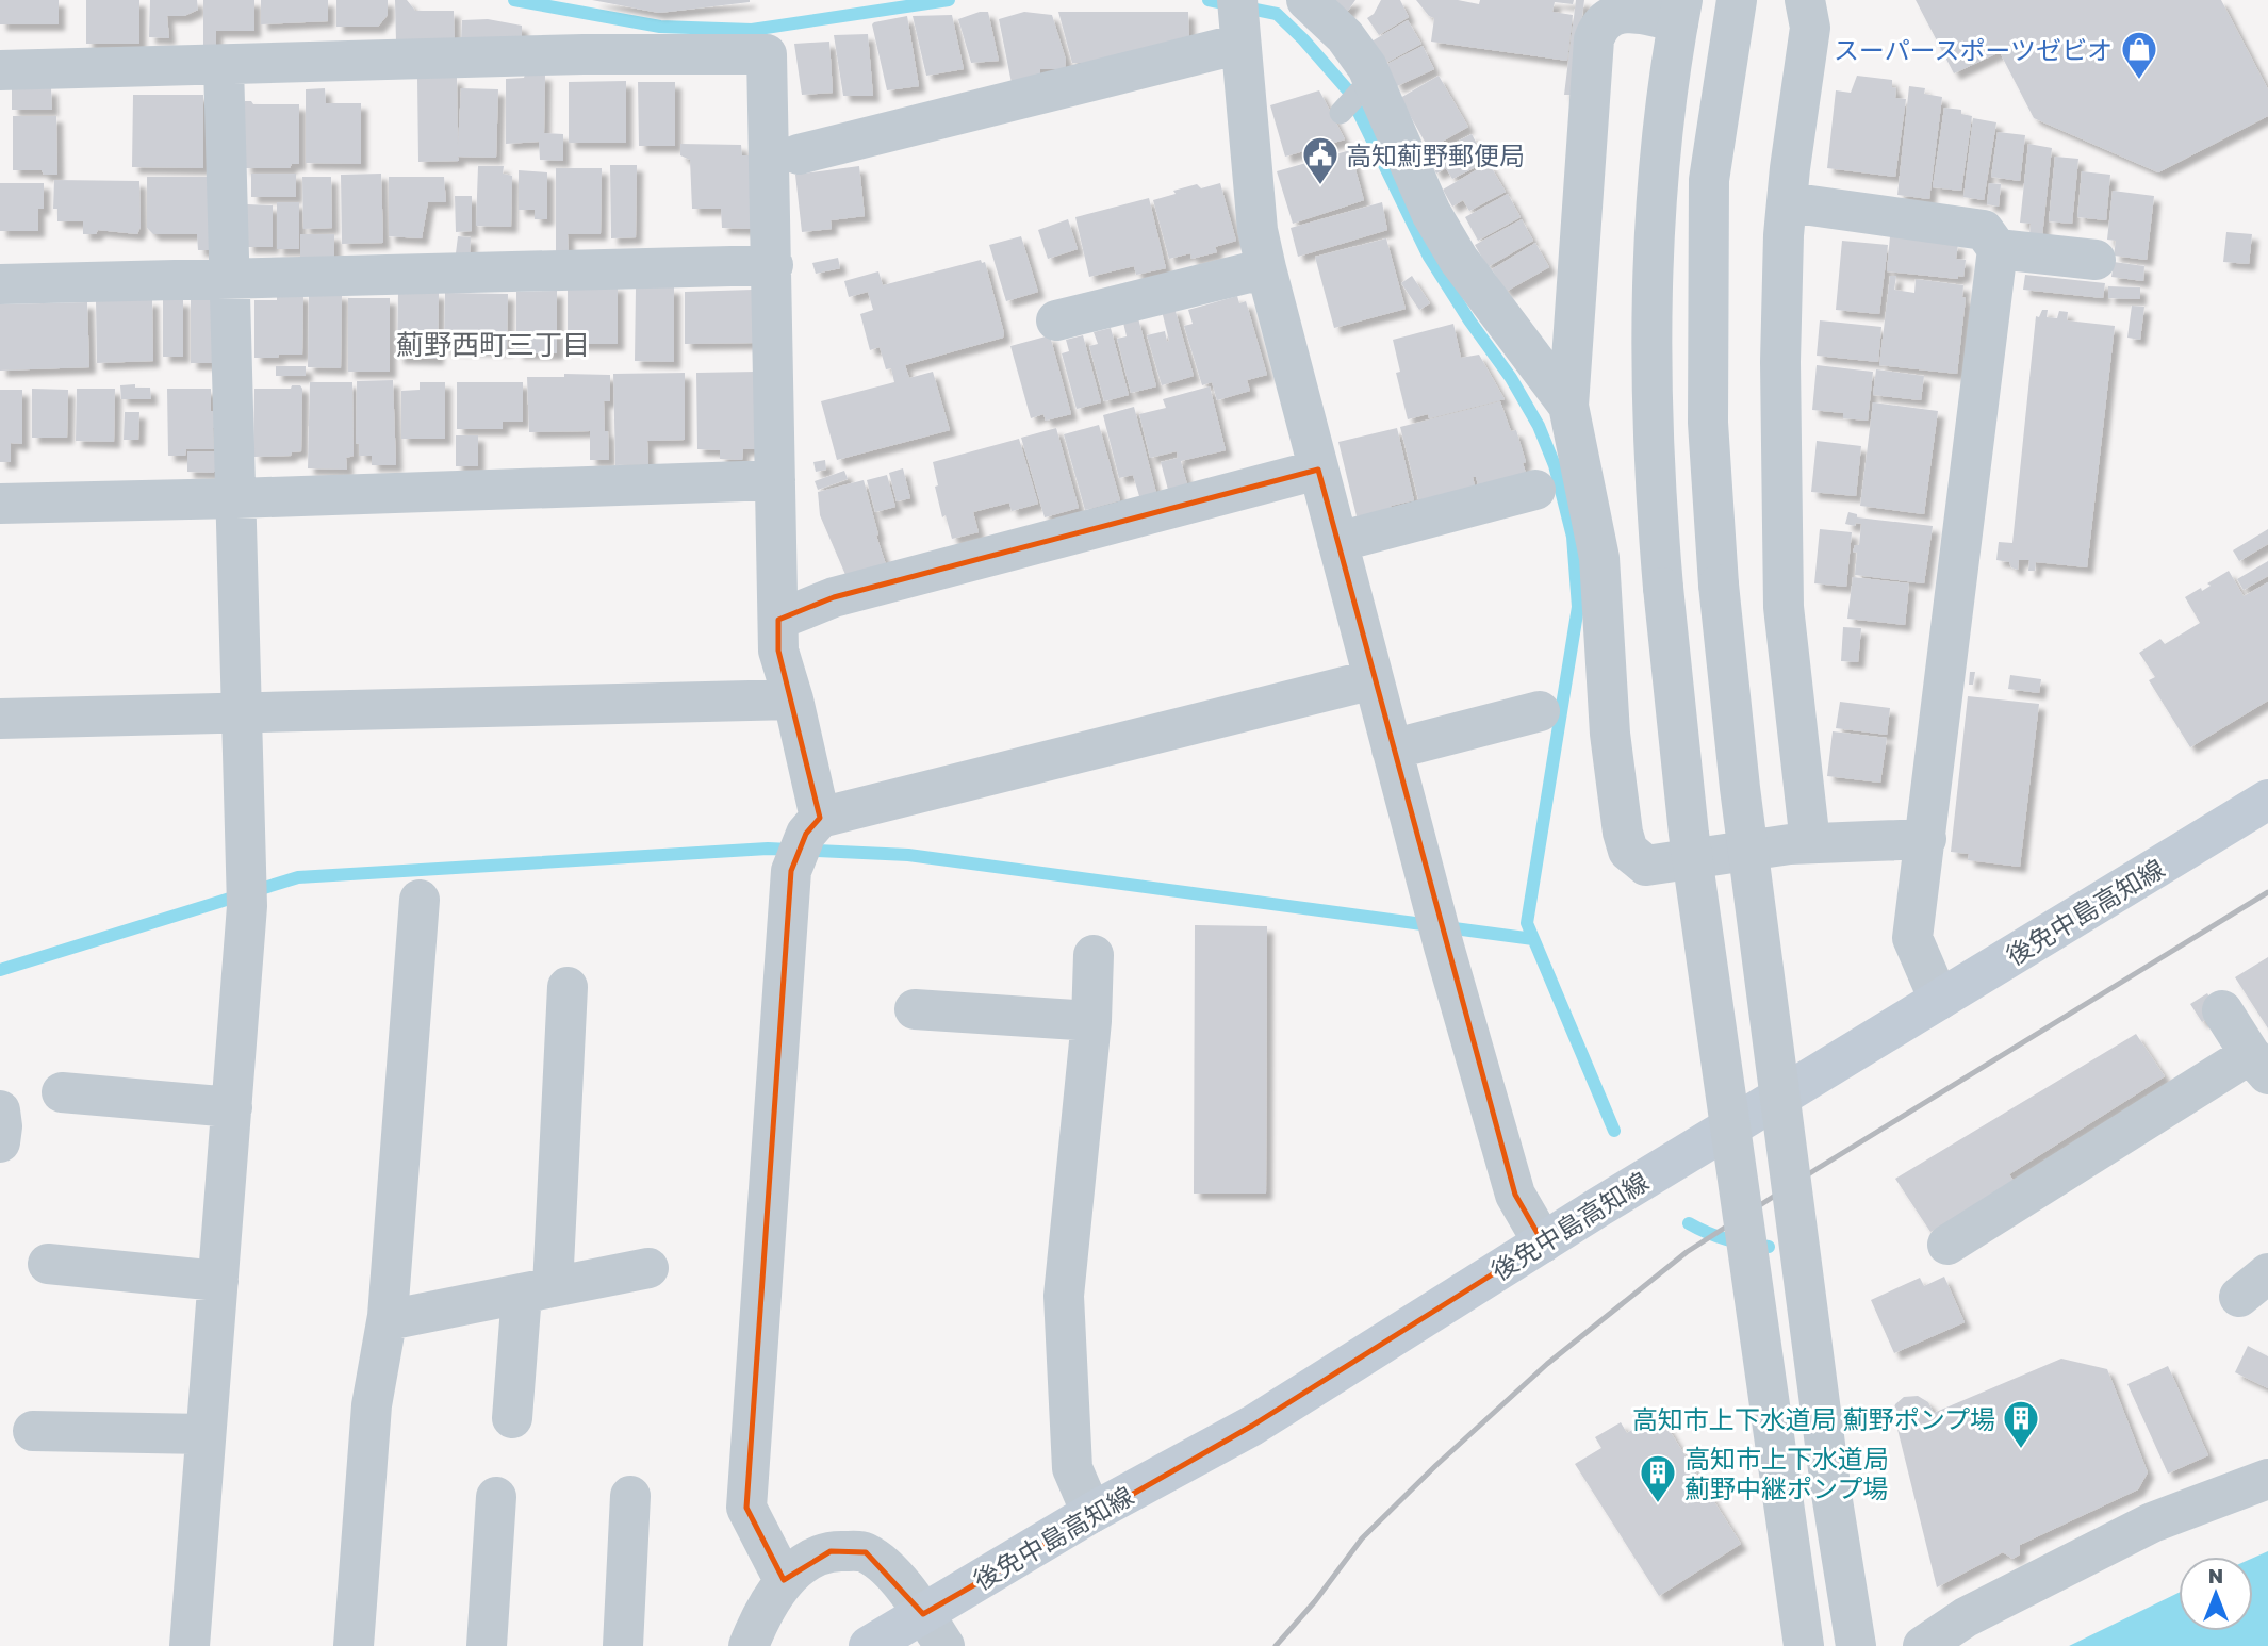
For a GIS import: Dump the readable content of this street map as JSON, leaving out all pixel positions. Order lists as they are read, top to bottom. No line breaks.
{"streets":{"main road":["後免中島高知線"]},"districts":["薊野西町三丁目"],"places":{"shop":["スーパースポーツゼビオ"],"public building":["高知薊野郵便局"],"building":["高知市上下水道局 薊野ポンプ場","高知市上下水道局 薊野中継ポンプ場"]},"north":"top"}
